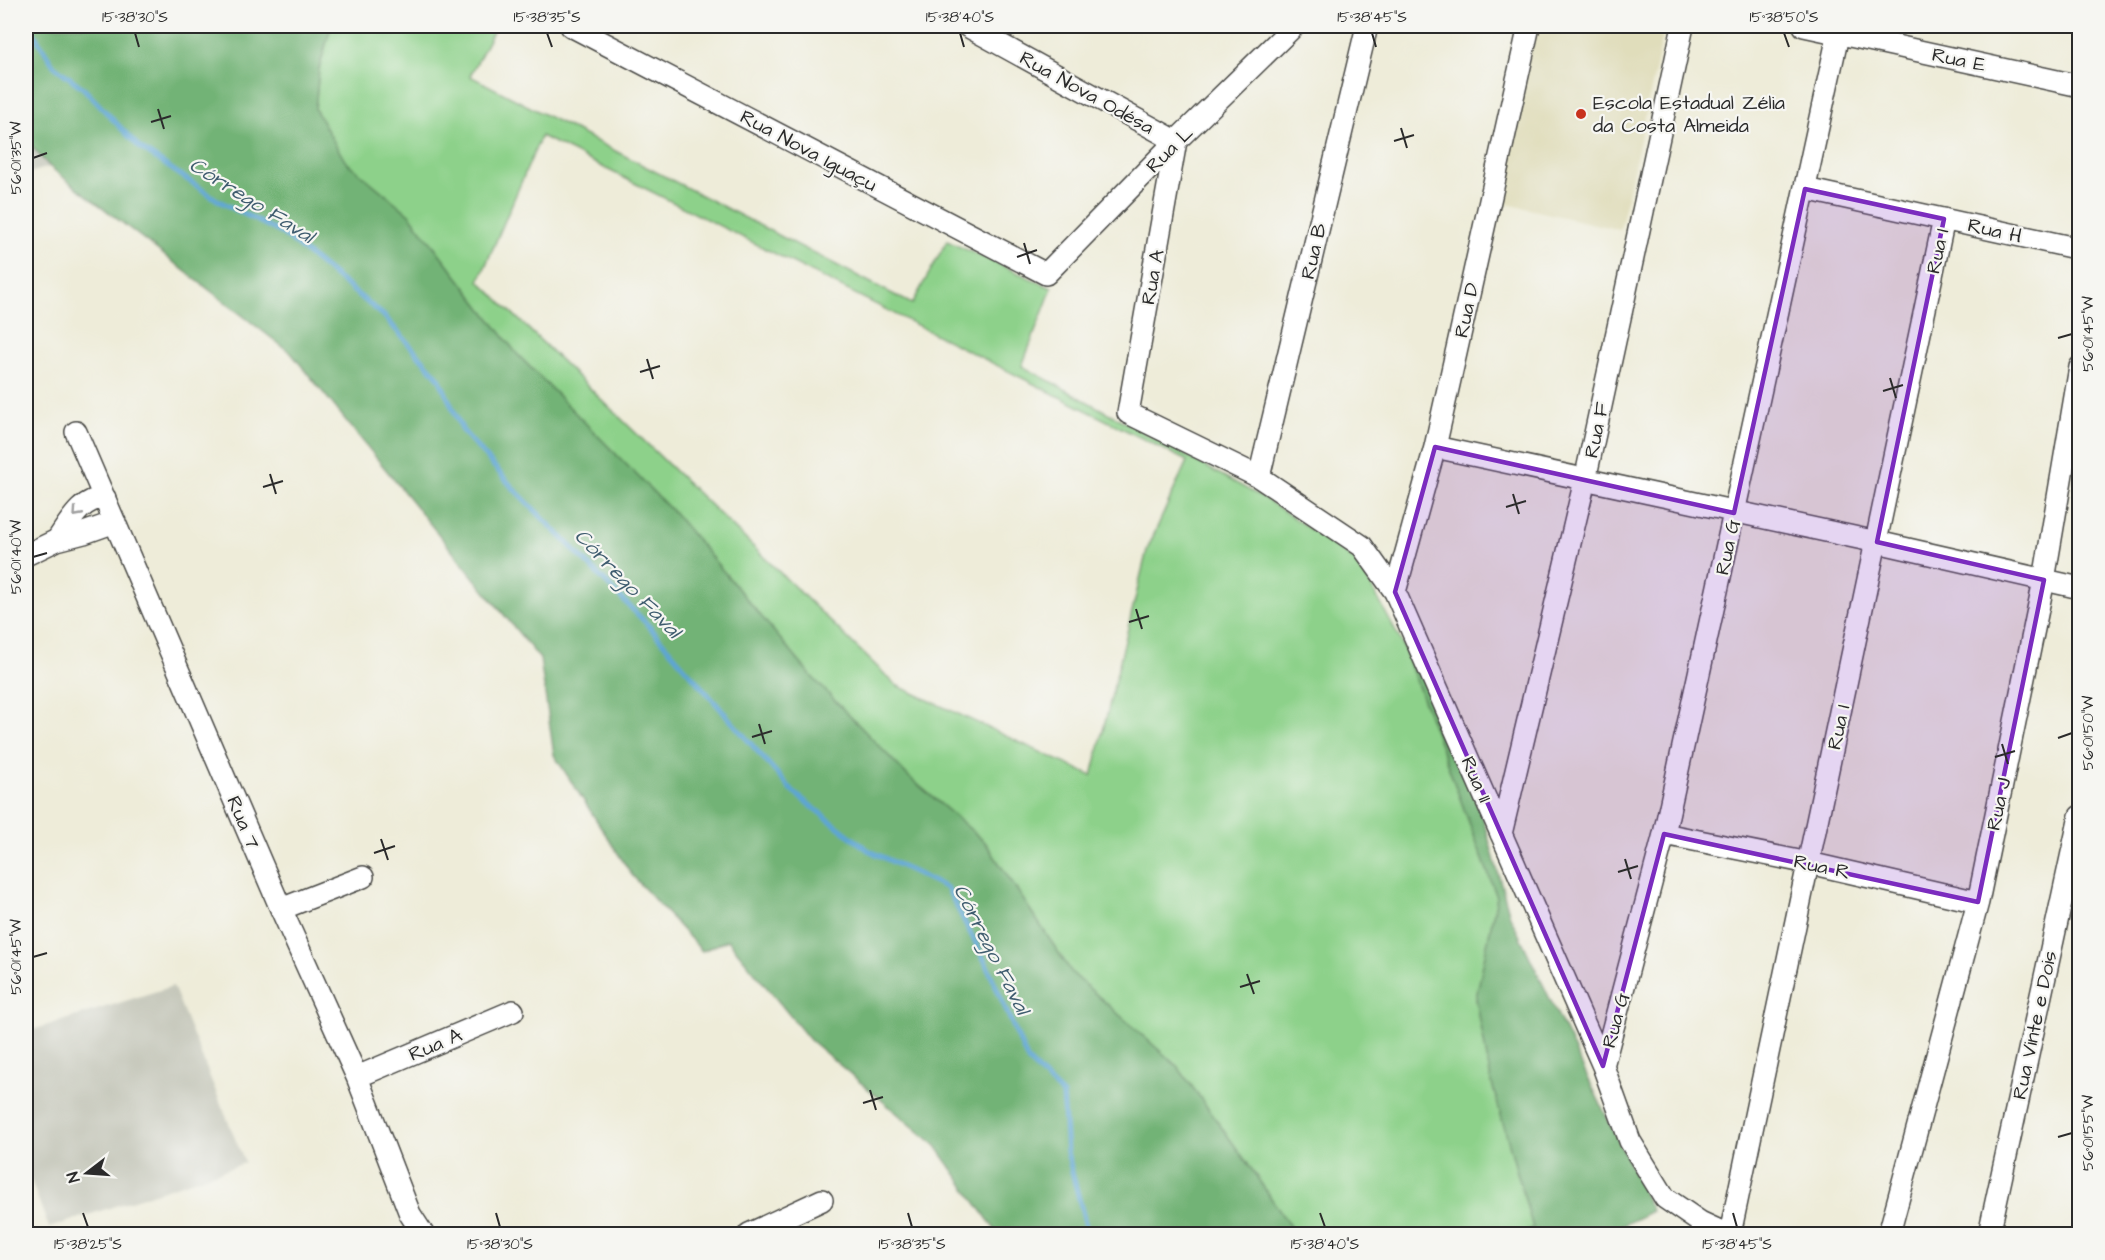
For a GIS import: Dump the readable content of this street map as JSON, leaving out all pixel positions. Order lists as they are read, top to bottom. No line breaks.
{"streets":{"street":["Rua E","Rua Nova Odésa","Rua L","Rua Nova Iguaçu","Rua H","Rua B","Rua I","Rua A","Rua D","Rua F","Rua G","Rua 11","Rua J","Rua 7","Rua R","Rua Vinte e Dois"]},"crossings":[["Rua E","Rua G"],["Rua Nova Odésa","Rua L"],["Rua Nova Odésa","Rua A"],["Rua L","Rua Nova Iguaçu"],["Rua L","Rua A"],["Rua H","Rua I"],["Rua H","Rua G"],["Rua B","Rua 11"],["Rua I","Rua R"],["Rua A","Rua 11"],["Rua A","Rua 7"],["Rua D","Rua 11"],["Rua F","Rua 11"],["Rua G","Rua 11"],["Rua G","Rua R"],["Rua J","Rua R"]],"water":["Córrego Faval"],"places":["Escola Estadual Zélia da Costa Almeida"],"north":"left","coordinates":["15°38'30\"S","15°38'35\"S","15°38'40\"S","15°38'45\"S","15°38'50\"S","56°01'35\"W","56°01'45\"W","56°01'40\"W","56°01'50\"W","56°01'55\"W","15°38'25\"S"]}
